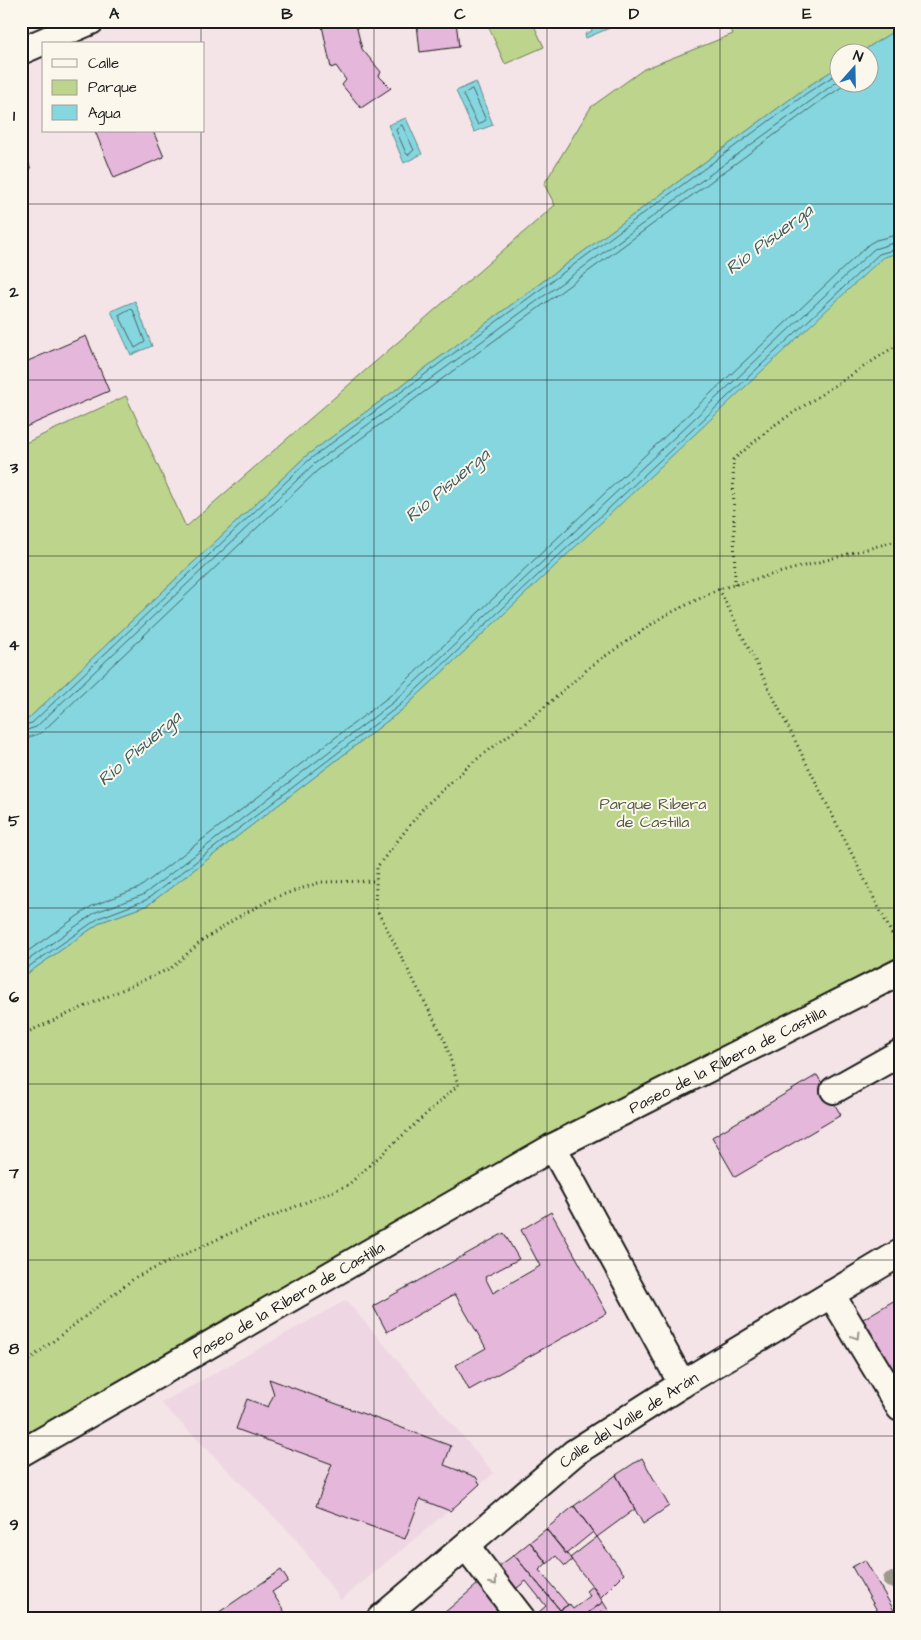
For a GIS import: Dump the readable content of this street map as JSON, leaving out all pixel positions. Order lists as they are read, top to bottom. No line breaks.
{"streets":{"street":["Paseo de la Ribera de Castilla","Calle del Valle de Arán"]},"water":["Río Pisuerga"],"parks":["Parque Ribera de Castilla"],"legend":["Calle","Parque","Agua"],"north":"top","grid":{"columns":["A","B","C","D","E"],"rows":["1","2","3","4","5","6","7","8","9"]}}
